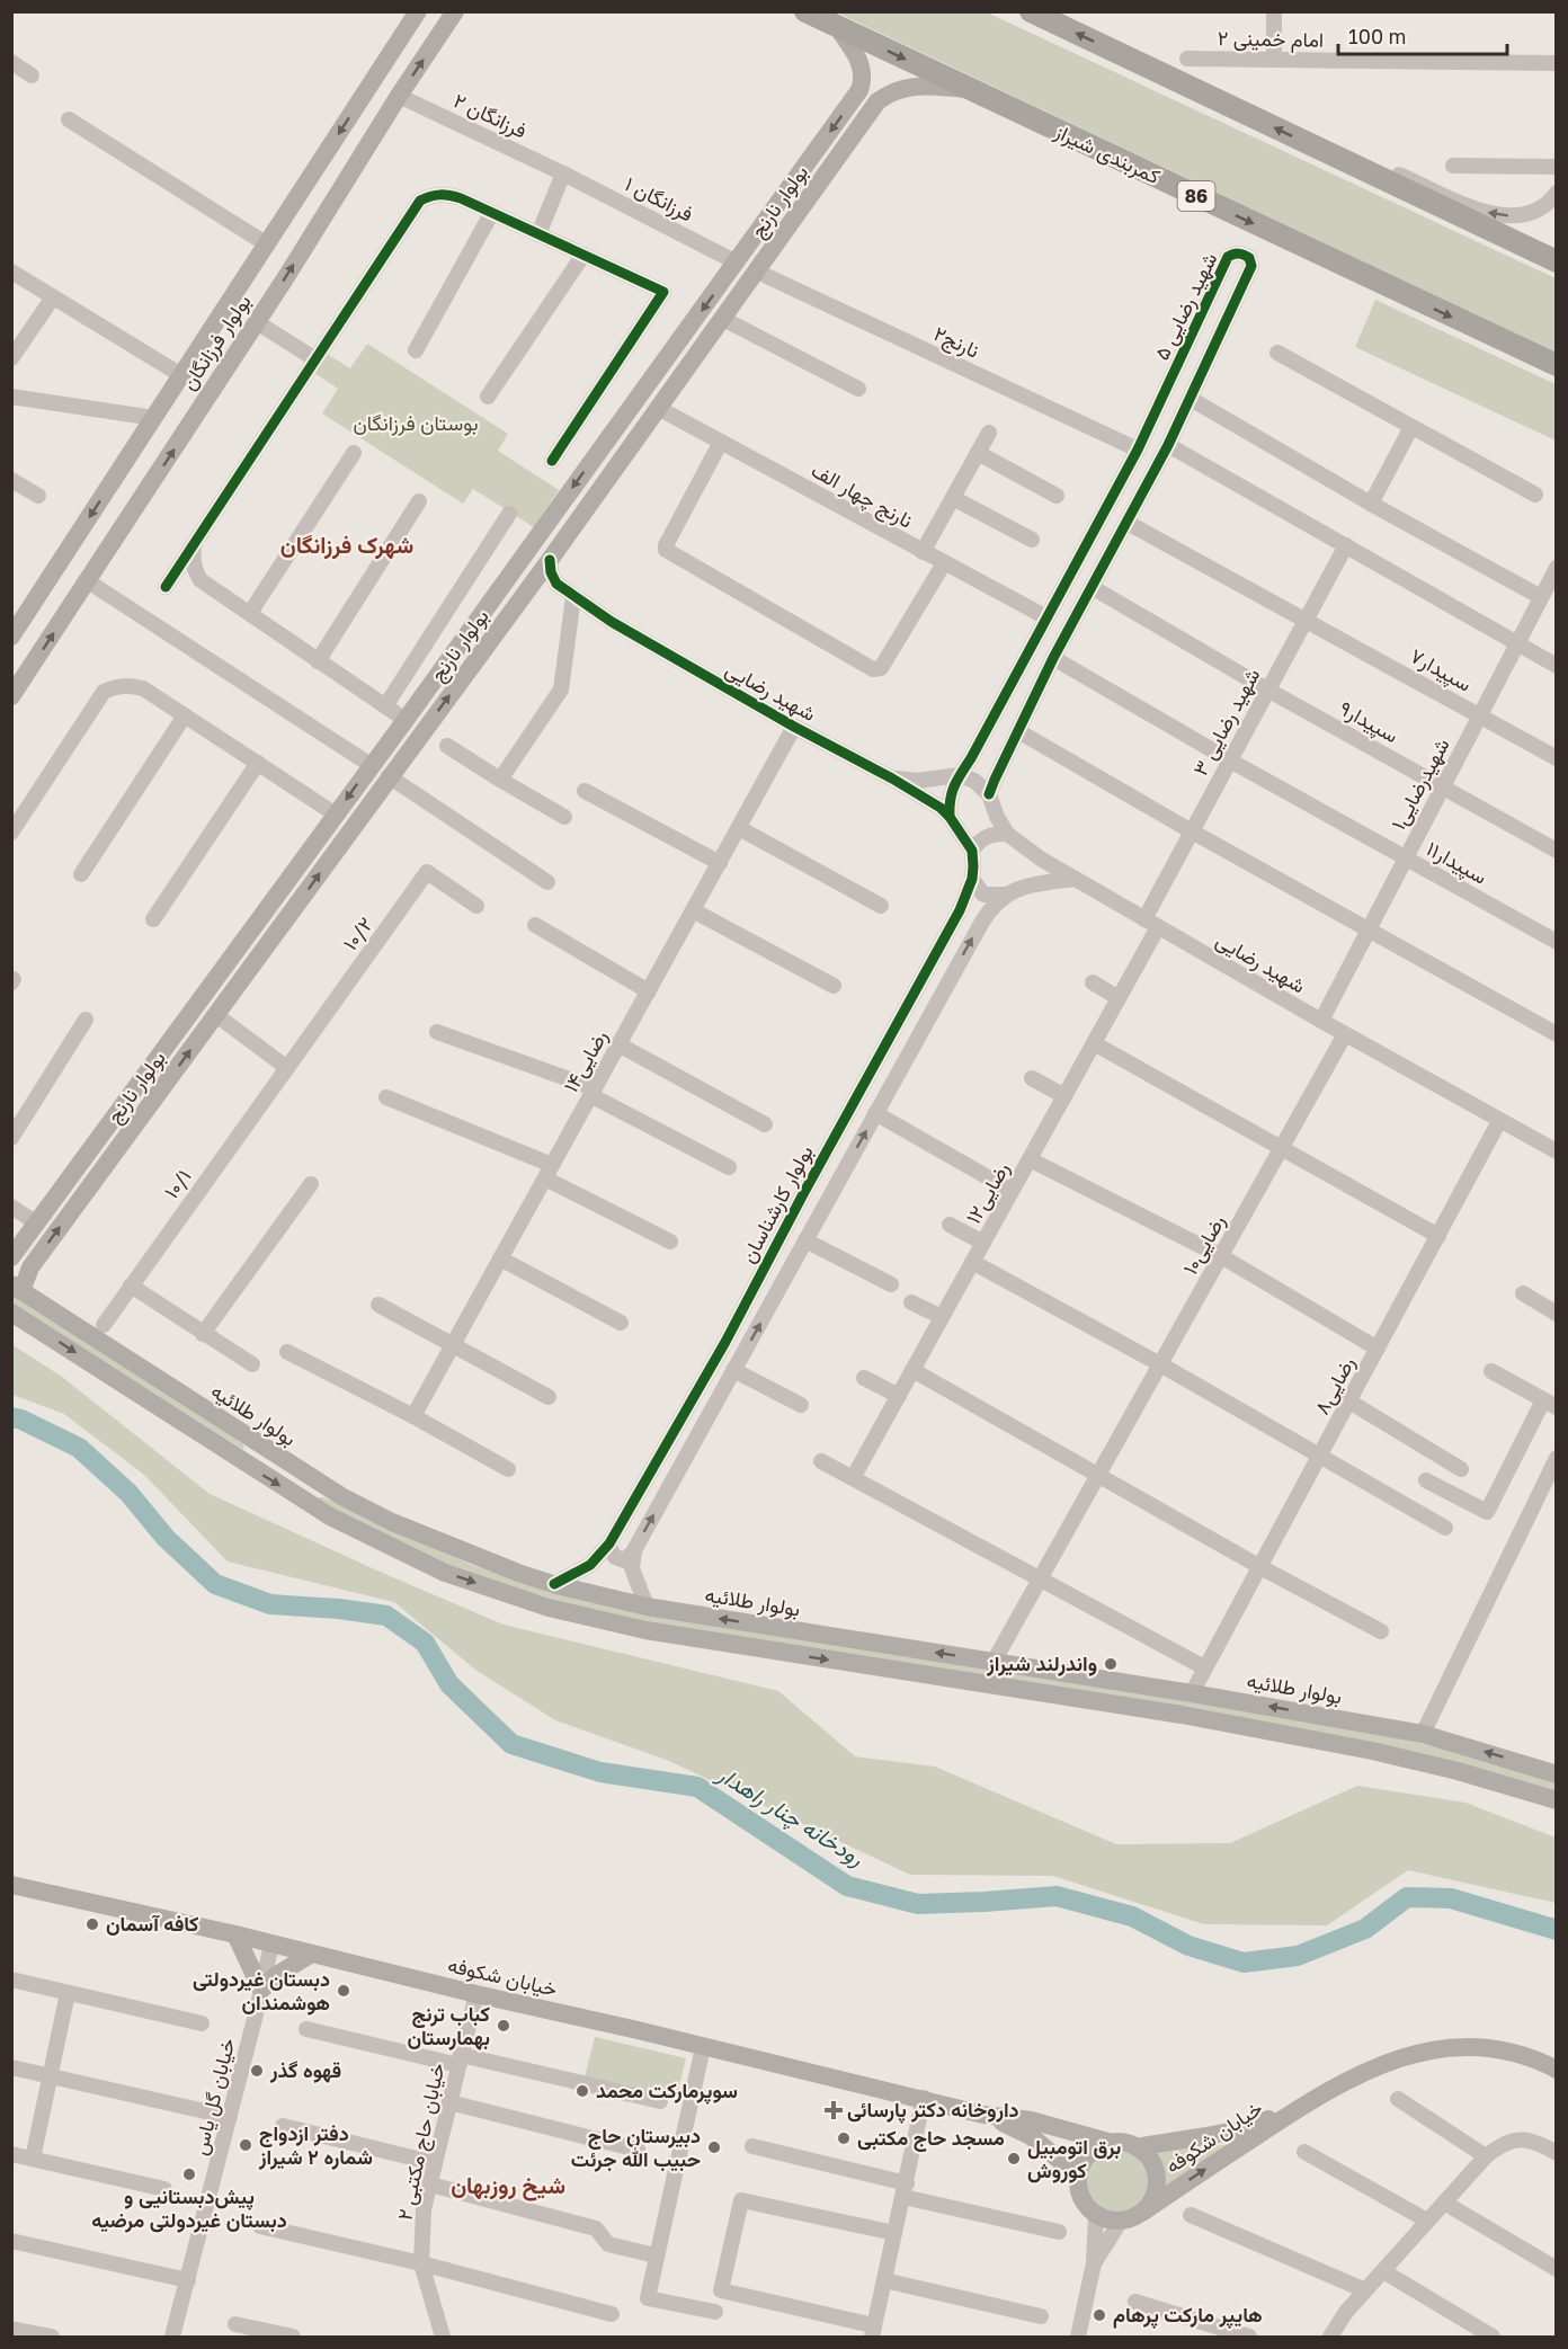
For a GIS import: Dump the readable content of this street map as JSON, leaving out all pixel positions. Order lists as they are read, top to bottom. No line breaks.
{"streets":{"highway":["کمربندی شیراز","86"],"main road":["بولوار نارنج","بولوار فرزانگان","بولوار طلائیه","خیابان شکوفه"],"street":["امام خمینی ۲","فرزانگان ۲","فرزانگان ۱","شهید رضایی ۵","نارنج۲","نارنج چهار الف","سپیدار۷","شهید رضایی","شهید رضایی ۳","سپیدار۹","شهیدرضایی۱","سپیدار۱۱","۱۰/۲","رضایی۱۴","۱۰/۱","رضایی۱۲","بولوار کارشناسان","رضایی۱۰","رضایی۸","خیابان گل یاس","خیابان حاج مکتبی ۲"]},"crossings":[["فرزانگان ۲","فرزانگان ۱"],["فرزانگان ۲","بولوار فرزانگان"],["کمربندی شیراز","بولوار نارنج"],["فرزانگان ۱","بولوار نارنج"],["بولوار نارنج","نارنج۲"],["بولوار نارنج","نارنج چهار الف"],["بولوار نارنج","شهید رضایی"],["بولوار نارنج","بولوار طلائیه"],["شهید رضایی ۵","نارنج۲"],["شهید رضایی ۵","نارنج چهار الف"],["شهید رضایی ۵","سپیدار۷"],["شهید رضایی ۵","شهید رضایی"],["شهید رضایی ۵","سپیدار۹"],["شهید رضایی ۵","سپیدار۱۱"],["سپیدار۷","شهید رضایی ۳"],["سپیدار۷","شهیدرضایی۱"],["شهید رضایی","شهید رضایی ۳"],["شهید رضایی","شهیدرضایی۱"],["شهید رضایی","رضایی۱۴"],["شهید رضایی","رضایی۱۲"],["شهید رضایی","بولوار کارشناسان"],["شهید رضایی","رضایی۱۰"],["شهید رضایی","رضایی۸"],["شهید رضایی ۳","سپیدار۹"],["شهید رضایی ۳","سپیدار۱۱"],["شهید رضایی ۳","رضایی۱۲"],["سپیدار۹","شهیدرضایی۱"],["شهیدرضایی۱","سپیدار۱۱"],["۱۰/۲","۱۰/۱"],["بولوار کارشناسان","بولوار طلائیه"],["رضایی۱۰","بولوار طلائیه"],["رضایی۸","بولوار طلائیه"],["خیابان شکوفه","خیابان گل یاس"],["خیابان شکوفه","خیابان حاج مکتبی ۲"]],"districts":["شهرک فرزانگان","شیخ روزبهان"],"water":["رودخانه چنار راهدار"],"parks":["بوستان فرزانگان"],"places":{"other":["واندرلند شیراز","کافه آسمان","دبستان غیردولتی هوشمندان","کباب ترنج بهمارستان","قهوه گذر","سوپرمارکت محمد","مسجد حاج مکتبی","دفتر ازدواج شماره ۲ شیراز","دبیرستان حاج حبیب الله جرئت","برق اتومبیل کوروش","پیش‌دبستانیی و دبستان غیردولتی مرضیه","هایپر مارکت پرهام"],"health":["داروخانه دکتر پارسائی"]},"scale_bar":"100 m"}
